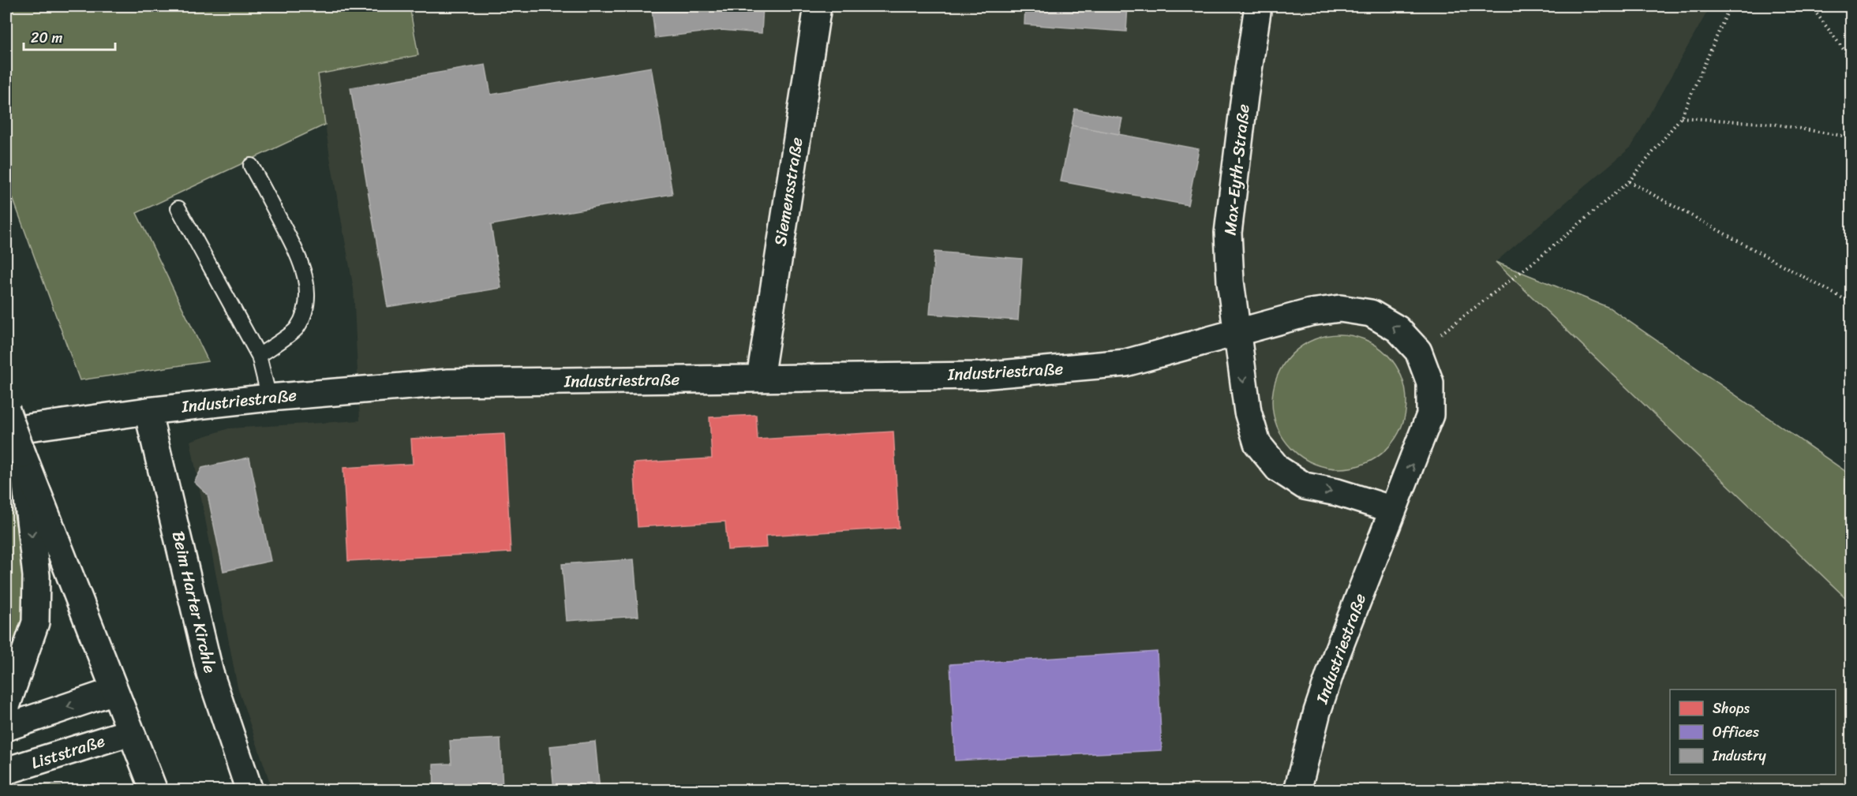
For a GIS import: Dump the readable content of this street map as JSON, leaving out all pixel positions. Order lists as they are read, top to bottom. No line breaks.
{"streets":{"street":["Max-Eyth-Straße","Siemensstraße","Industriestraße","Beim Harter Kirchle","Liststraße"]},"crossings":[["Max-Eyth-Straße","Industriestraße"],["Siemensstraße","Industriestraße"],["Industriestraße","Beim Harter Kirchle"]],"legend":["Shops","Offices","Industry"],"scale_bar":"20 m"}
